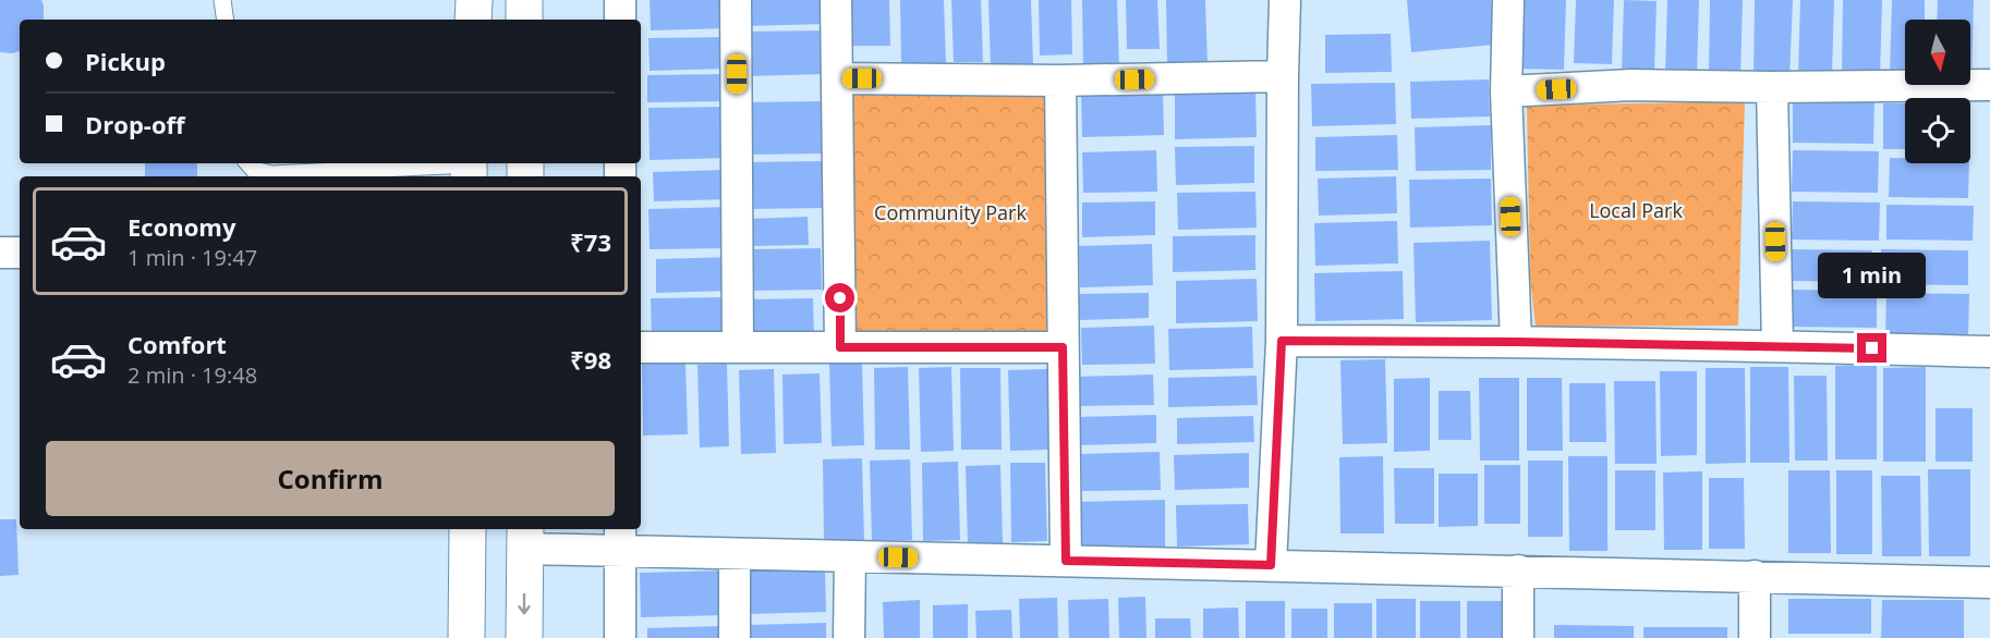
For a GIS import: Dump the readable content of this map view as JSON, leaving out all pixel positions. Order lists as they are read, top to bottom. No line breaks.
{"parks":["Local Park","Community Park"],"north":"bottom","page":{"banner":["Pickup","Drop-off"],"list":[{"name":"Economy","note":"1 min · 19:47","value":"₹73"},{"name":"Comfort","note":"2 min · 19:48","value":"₹98"}],"bubble":"1 min","buttons":"Confirm"}}
